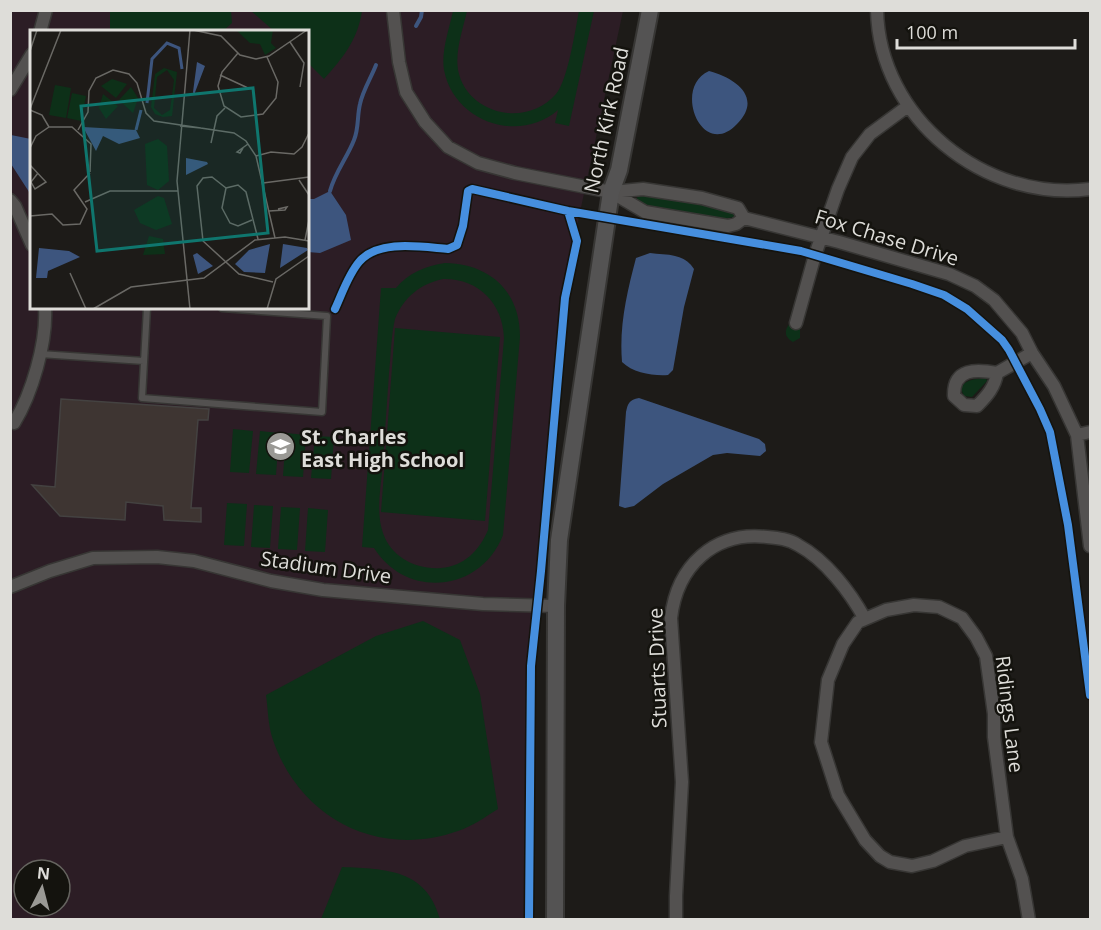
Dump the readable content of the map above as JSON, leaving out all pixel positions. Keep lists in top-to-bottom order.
{
  "streets": {
    "main road": ["North Kirk Road"],
    "street": [
      "Fox Chase Drive",
      "Stadium Drive",
      "Stuarts Drive",
      "Ridings Lane"
    ]
  },
  "crossings": [
    ["North Kirk Road", "Fox Chase Drive"],
    ["North Kirk Road", "Stadium Drive"],
    ["Stuarts Drive", "Ridings Lane"]
  ],
  "places": {
    "school or university": ["St. Charles East High School"]
  },
  "scale_bar": "100 m",
  "north": "top"
}
